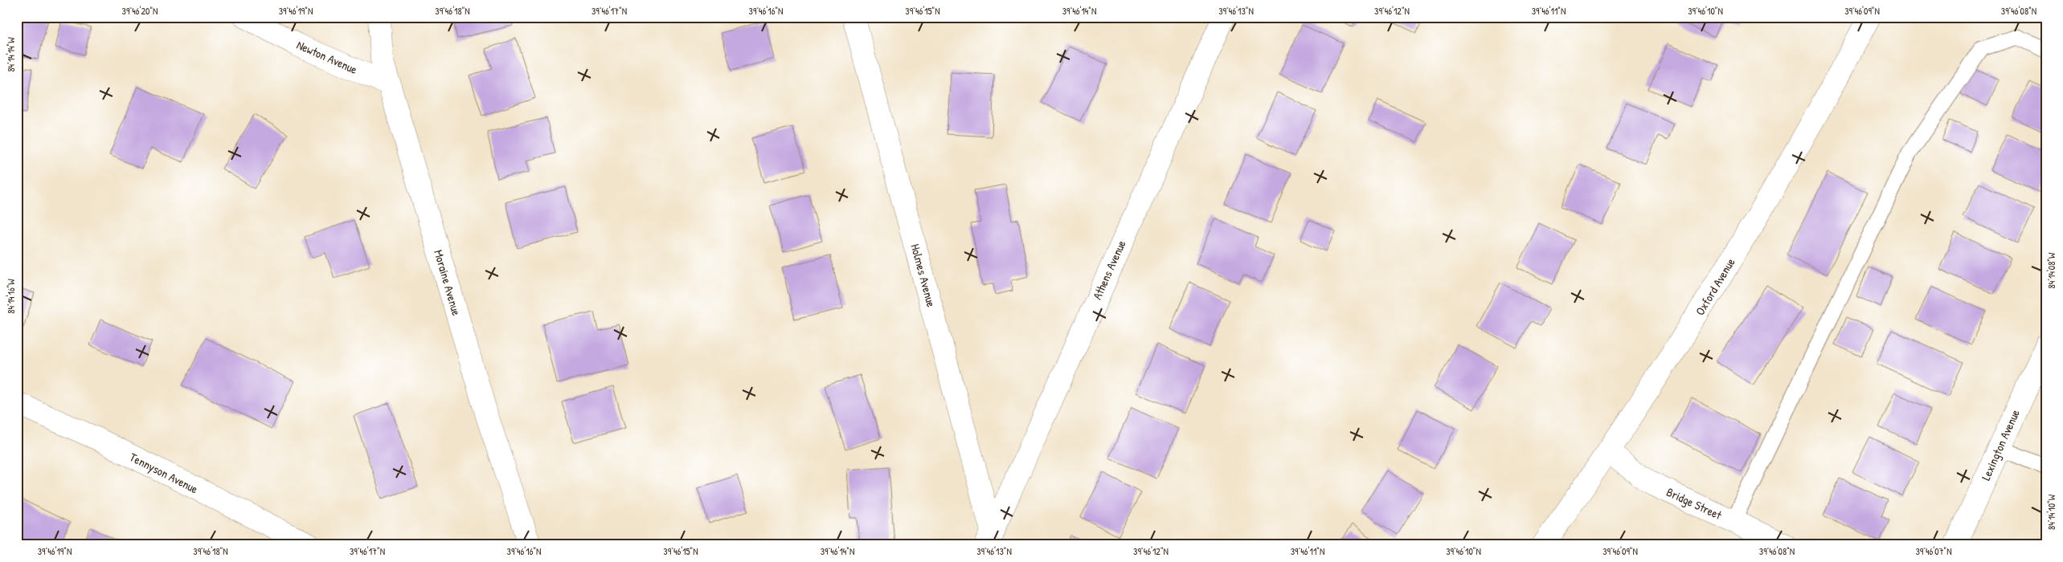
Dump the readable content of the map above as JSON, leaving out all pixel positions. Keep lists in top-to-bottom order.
{
  "streets": {
    "street": [
      "Newton Avenue",
      "Athens Avenue",
      "Holmes Avenue",
      "Moraine Avenue",
      "Oxford Avenue",
      "Lexington Avenue",
      "Tennyson Avenue",
      "Bridge Street"
    ]
  },
  "crossings": [
    ["Newton Avenue", "Moraine Avenue"],
    ["Athens Avenue", "Holmes Avenue"],
    ["Oxford Avenue", "Bridge Street"]
  ],
  "coordinates": [
    "39°46'20\"N",
    "39°46'19\"N",
    "39°46'18\"N",
    "39°46'17\"N",
    "39°46'16\"N",
    "39°46'15\"N",
    "39°46'14\"N",
    "39°46'13\"N",
    "39°46'12\"N",
    "39°46'11\"N",
    "39°46'10\"N",
    "39°46'09\"N",
    "39°46'08\"N",
    "84°14'14\"W",
    "84°14'08\"W",
    "84°14'16\"W",
    "84°14'10\"W",
    "39°46'07\"N"
  ]
}
